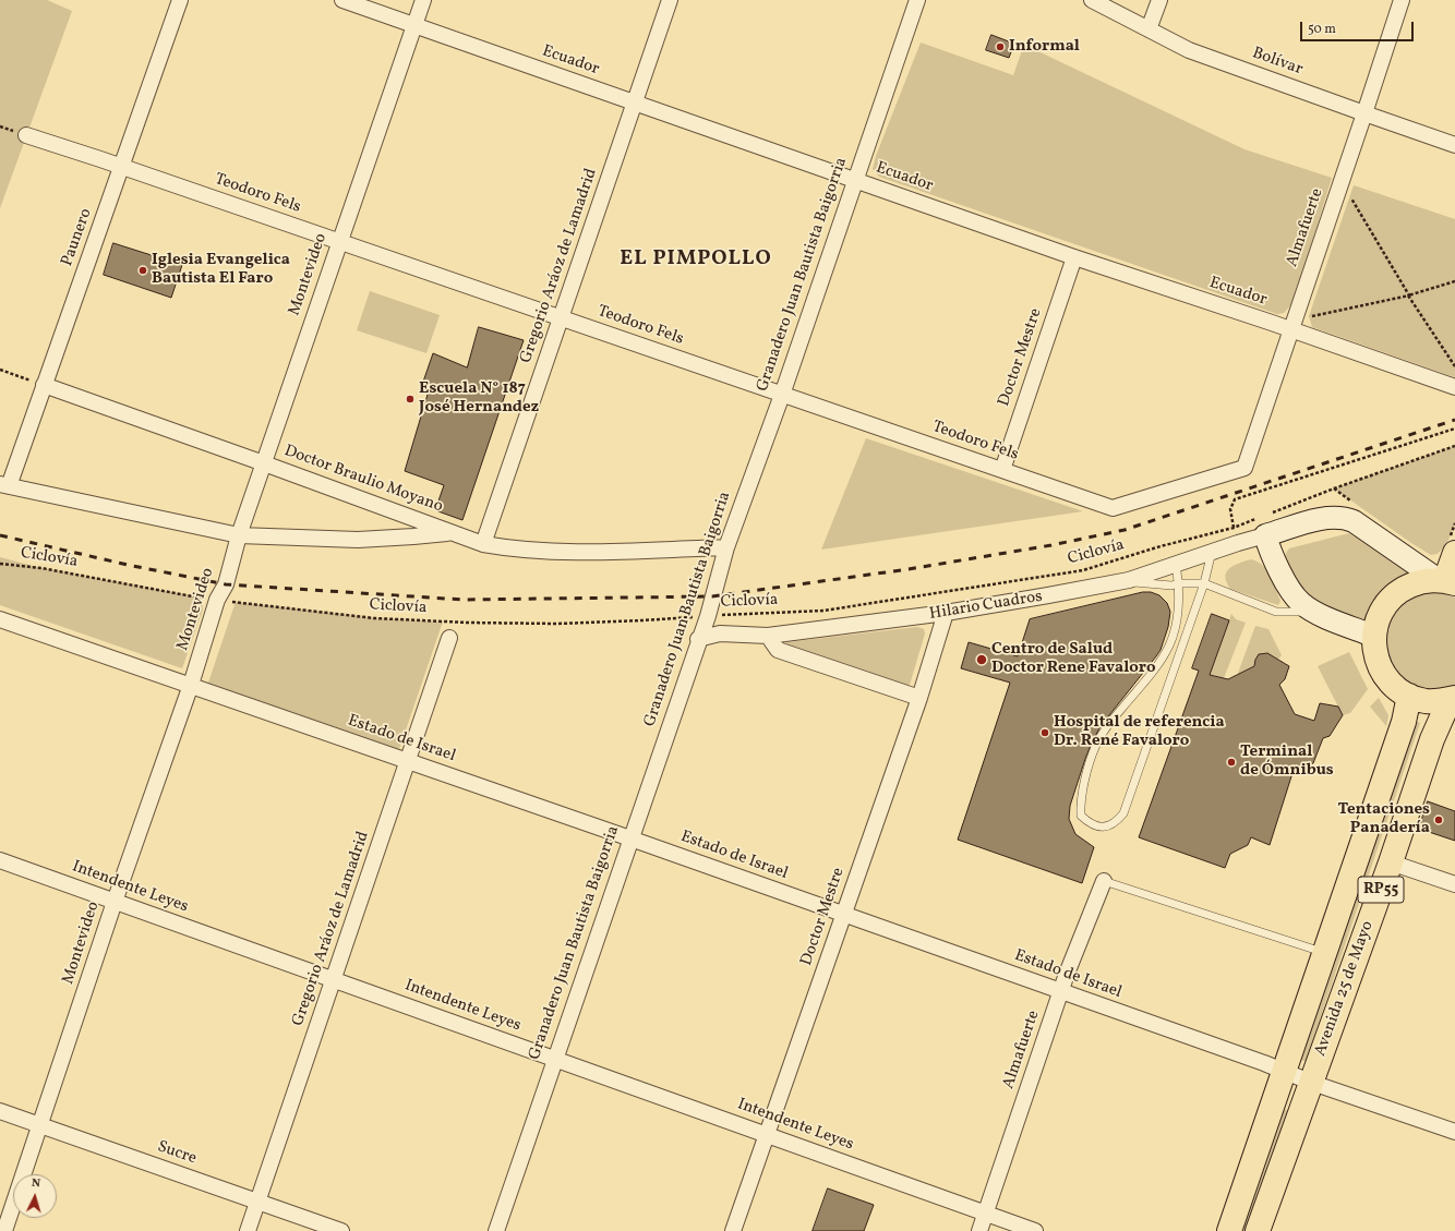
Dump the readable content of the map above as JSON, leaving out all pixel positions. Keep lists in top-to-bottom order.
{
  "streets": {
    "main road": ["RP55", "Avenida 25 de Mayo"],
    "street": [
      "Ecuador",
      "Bolívar",
      "Teodoro Fels",
      "Almafuerte",
      "Paunero",
      "Gregorio Aráoz de Lamadrid",
      "Montevideo",
      "Granadero Juan Bautista Baigorria",
      "Doctor Mestre",
      "Doctor Braulio Moyano",
      "Hilario Cuadros",
      "Estado de Israel",
      "Intendente Leyes",
      "Sucre"
    ],
    "path": ["Ciclovía"]
  },
  "crossings": [
    ["Ecuador", "Almafuerte"],
    ["Ecuador", "Gregorio Aráoz de Lamadrid"],
    ["Ecuador", "Montevideo"],
    ["Ecuador", "Granadero Juan Bautista Baigorria"],
    ["Ecuador", "Doctor Mestre"],
    ["Bolívar", "Almafuerte"],
    ["Teodoro Fels", "Almafuerte"],
    ["Teodoro Fels", "Paunero"],
    ["Teodoro Fels", "Gregorio Aráoz de Lamadrid"],
    ["Teodoro Fels", "Montevideo"],
    ["Teodoro Fels", "Granadero Juan Bautista Baigorria"],
    ["Teodoro Fels", "Doctor Mestre"],
    ["Almafuerte", "Estado de Israel"],
    ["Almafuerte", "Intendente Leyes"],
    ["Paunero", "Doctor Braulio Moyano"],
    ["Gregorio Aráoz de Lamadrid", "Doctor Braulio Moyano"],
    ["Gregorio Aráoz de Lamadrid", "Estado de Israel"],
    ["Gregorio Aráoz de Lamadrid", "Intendente Leyes"],
    ["Gregorio Aráoz de Lamadrid", "Sucre"],
    ["Montevideo", "Doctor Braulio Moyano"],
    ["Montevideo", "Ciclovía"],
    ["Montevideo", "Estado de Israel"],
    ["Montevideo", "Intendente Leyes"],
    ["Montevideo", "Sucre"],
    ["Granadero Juan Bautista Baigorria", "Doctor Braulio Moyano"],
    ["Granadero Juan Bautista Baigorria", "Ciclovía"],
    ["Granadero Juan Bautista Baigorria", "Hilario Cuadros"],
    ["Granadero Juan Bautista Baigorria", "Estado de Israel"],
    ["Granadero Juan Bautista Baigorria", "Intendente Leyes"],
    ["Doctor Mestre", "Hilario Cuadros"],
    ["Doctor Mestre", "Estado de Israel"],
    ["Doctor Mestre", "Intendente Leyes"],
    ["Ciclovía", "Hilario Cuadros"],
    ["Estado de Israel", "Avenida 25 de Mayo"]
  ],
  "districts": ["EL PIMPOLLO"],
  "places": [
    "Informal",
    "Iglesia Evangelica Bautista El Faro",
    "Escuela N° 187 José Hernandez",
    "Centro de Salud Doctor Rene Favaloro",
    "Hospital de referencia Dr. René Favaloro",
    "Terminal de Ómnibus",
    "Tentaciones Panadería"
  ],
  "scale_bar": "50 m",
  "north": "top"
}
